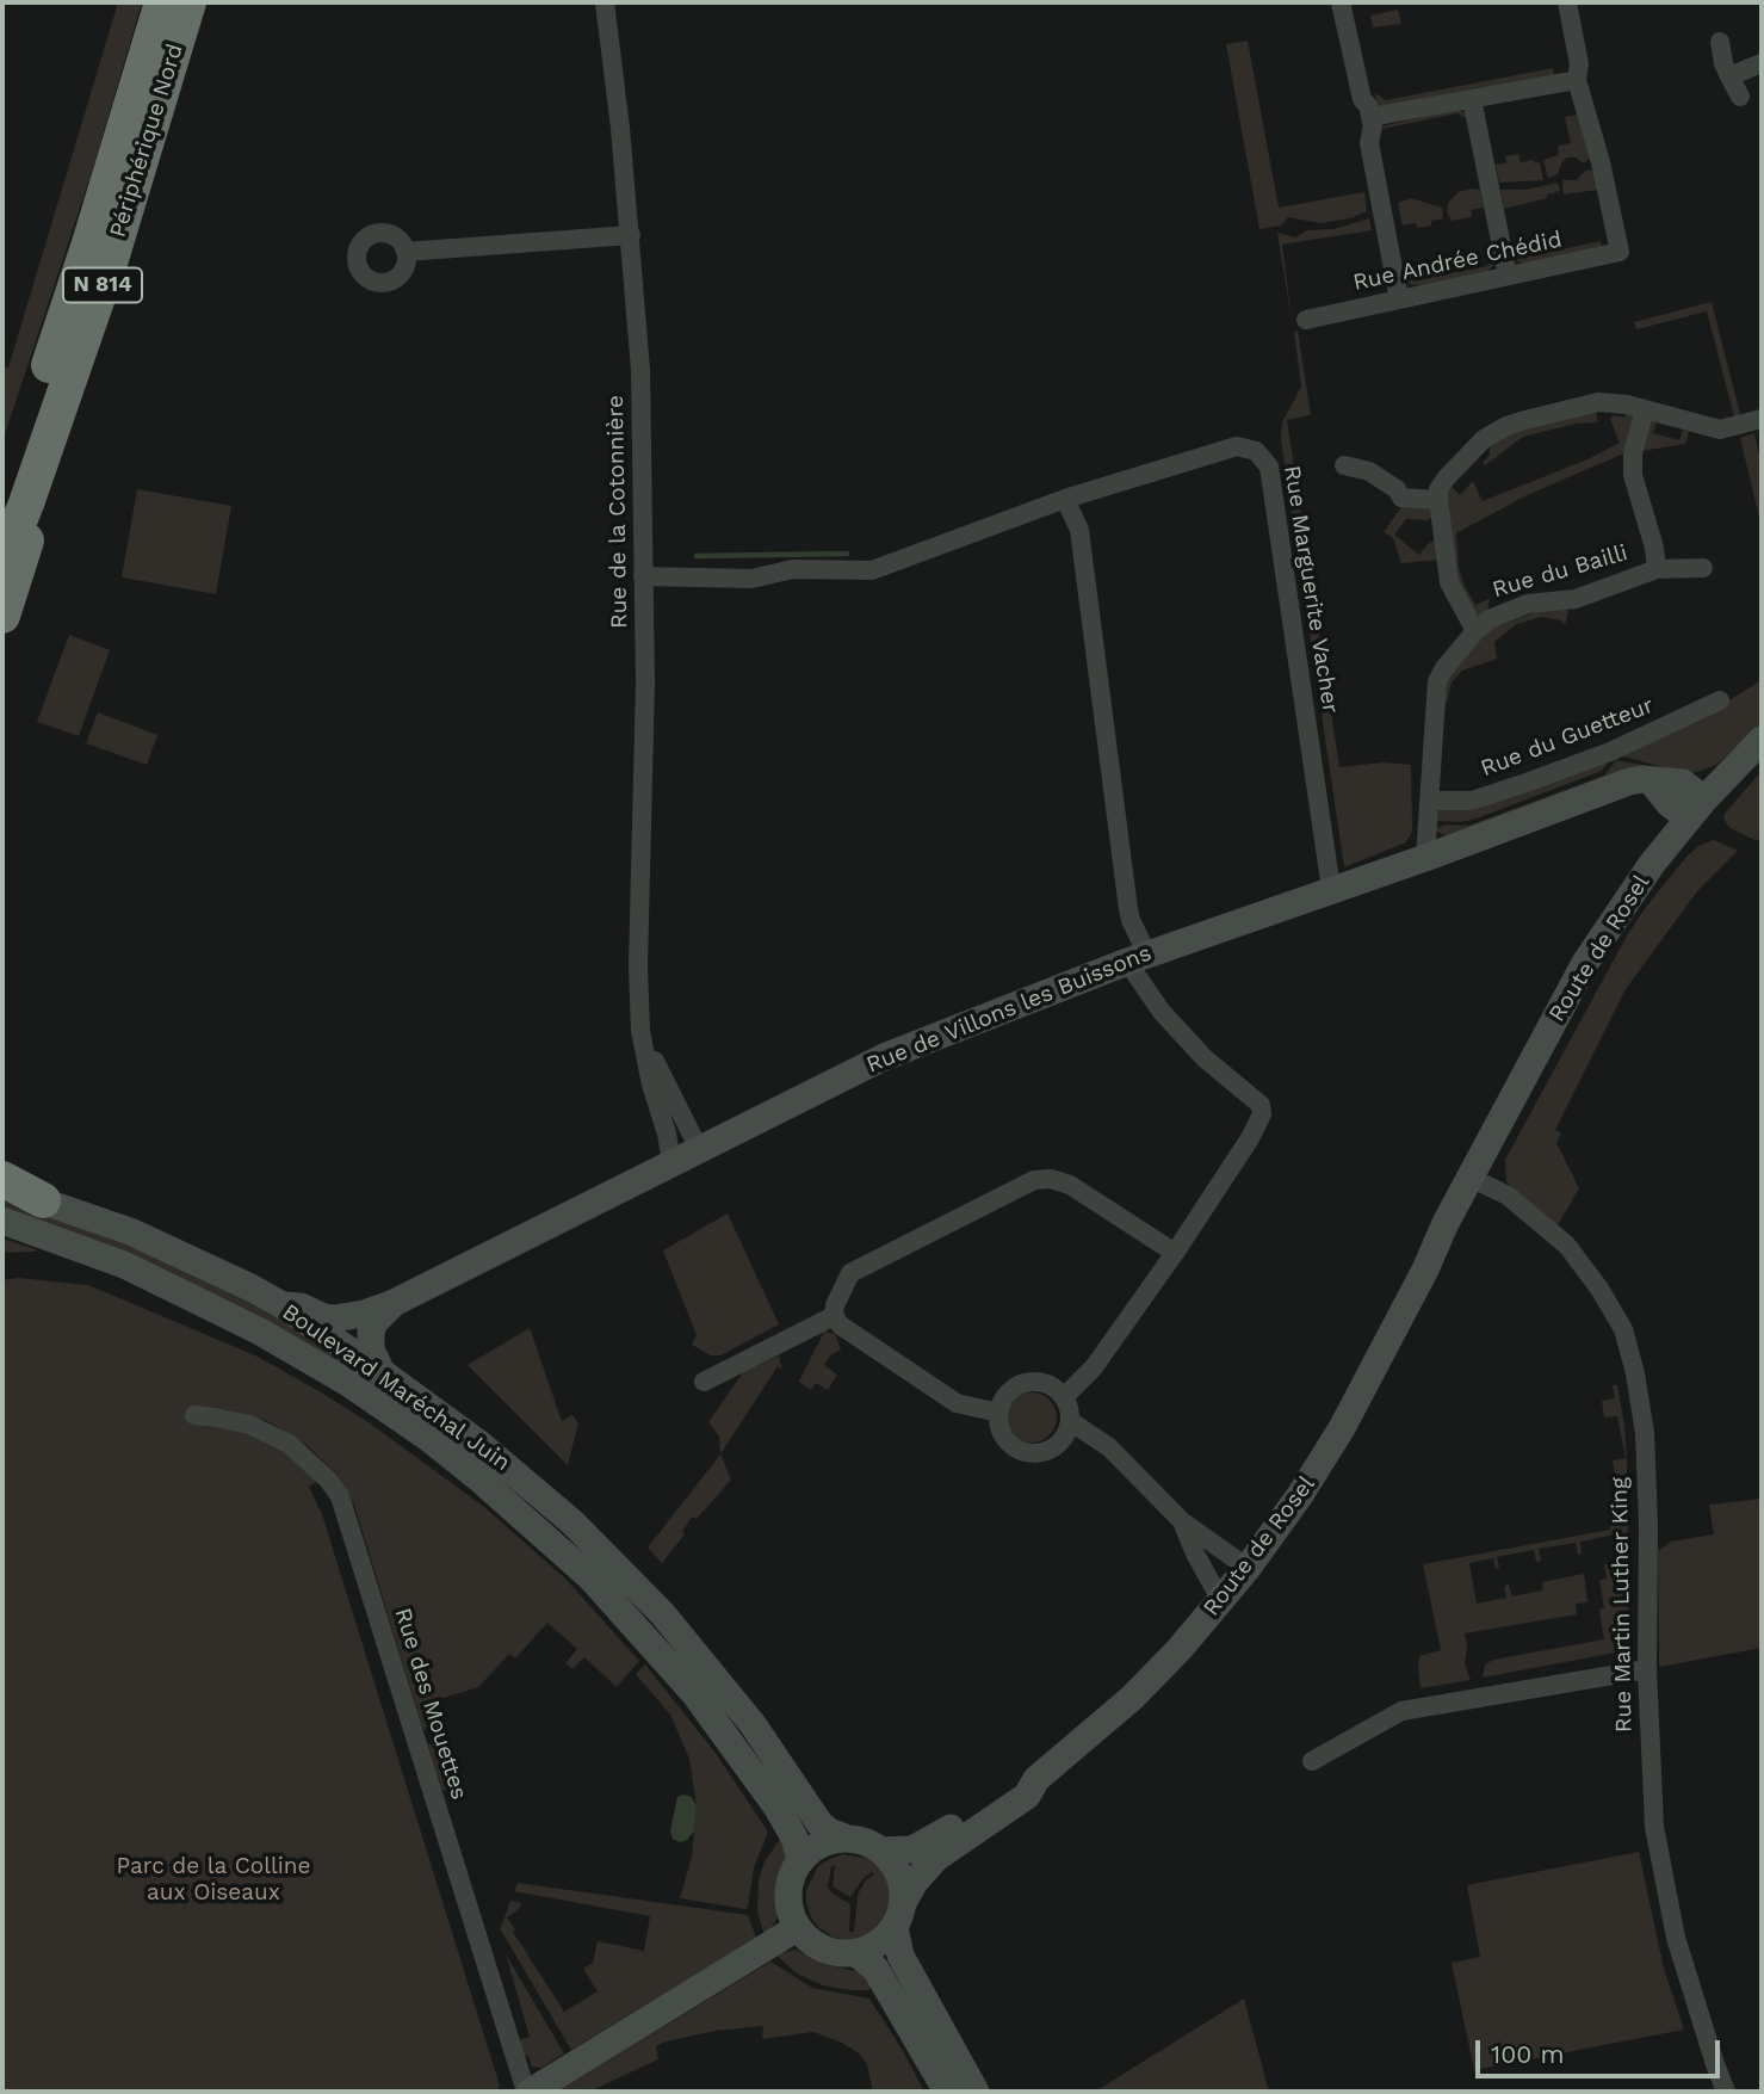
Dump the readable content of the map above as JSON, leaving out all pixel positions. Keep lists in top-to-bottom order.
{
  "streets": {
    "highway": ["Périphérique Nord", "N 814"],
    "street": [
      "Rue Andrée Chédid",
      "Rue de la Cotonnière",
      "Rue du Bailli",
      "Rue Marguerite Vacher",
      "Rue du Guetteur",
      "Route de Rosel",
      "Rue de Villons les Buissons",
      "Boulevard Maréchal Juin",
      "Rue Martin Luther King",
      "Rue des Mouettes"
    ]
  },
  "crossings": [
    ["Rue de la Cotonnière", "Rue Marguerite Vacher"],
    ["Rue de la Cotonnière", "Rue de Villons les Buissons"],
    ["Rue du Bailli", "Rue du Guetteur"],
    ["Rue du Bailli", "Rue de Villons les Buissons"],
    ["Rue Marguerite Vacher", "Rue de Villons les Buissons"],
    ["Route de Rosel", "Rue de Villons les Buissons"],
    ["Route de Rosel", "Boulevard Maréchal Juin"],
    ["Route de Rosel", "Rue Martin Luther King"],
    ["Rue de Villons les Buissons", "Boulevard Maréchal Juin"]
  ],
  "parks": ["Parc de la Colline aux Oiseaux"],
  "scale_bar": "100 m"
}
